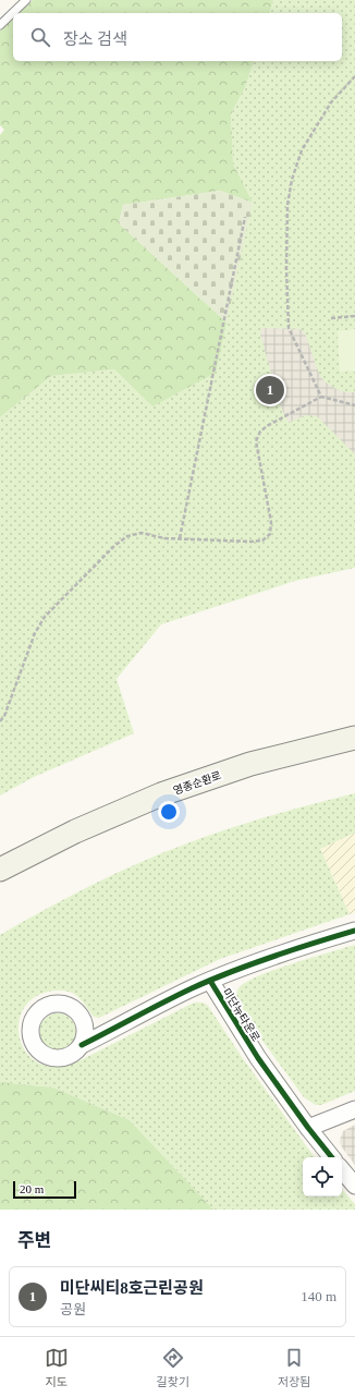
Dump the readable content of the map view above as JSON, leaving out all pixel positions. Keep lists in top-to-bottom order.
{
  "streets": {
    "main road": ["영종순환로"],
    "street": ["미단뉴타운로"]
  },
  "scale_bar": "20 m",
  "page": {
    "search": "장소 검색",
    "pins": "1",
    "scale": "20 m",
    "heading": "주변",
    "list": [
      {
        "mark": "1",
        "name": "미단씨티8호근린공원",
        "note": "공원",
        "value": "140 m"
      }
    ],
    "nav": ["지도", "길찾기", "저장됨"]
  }
}
